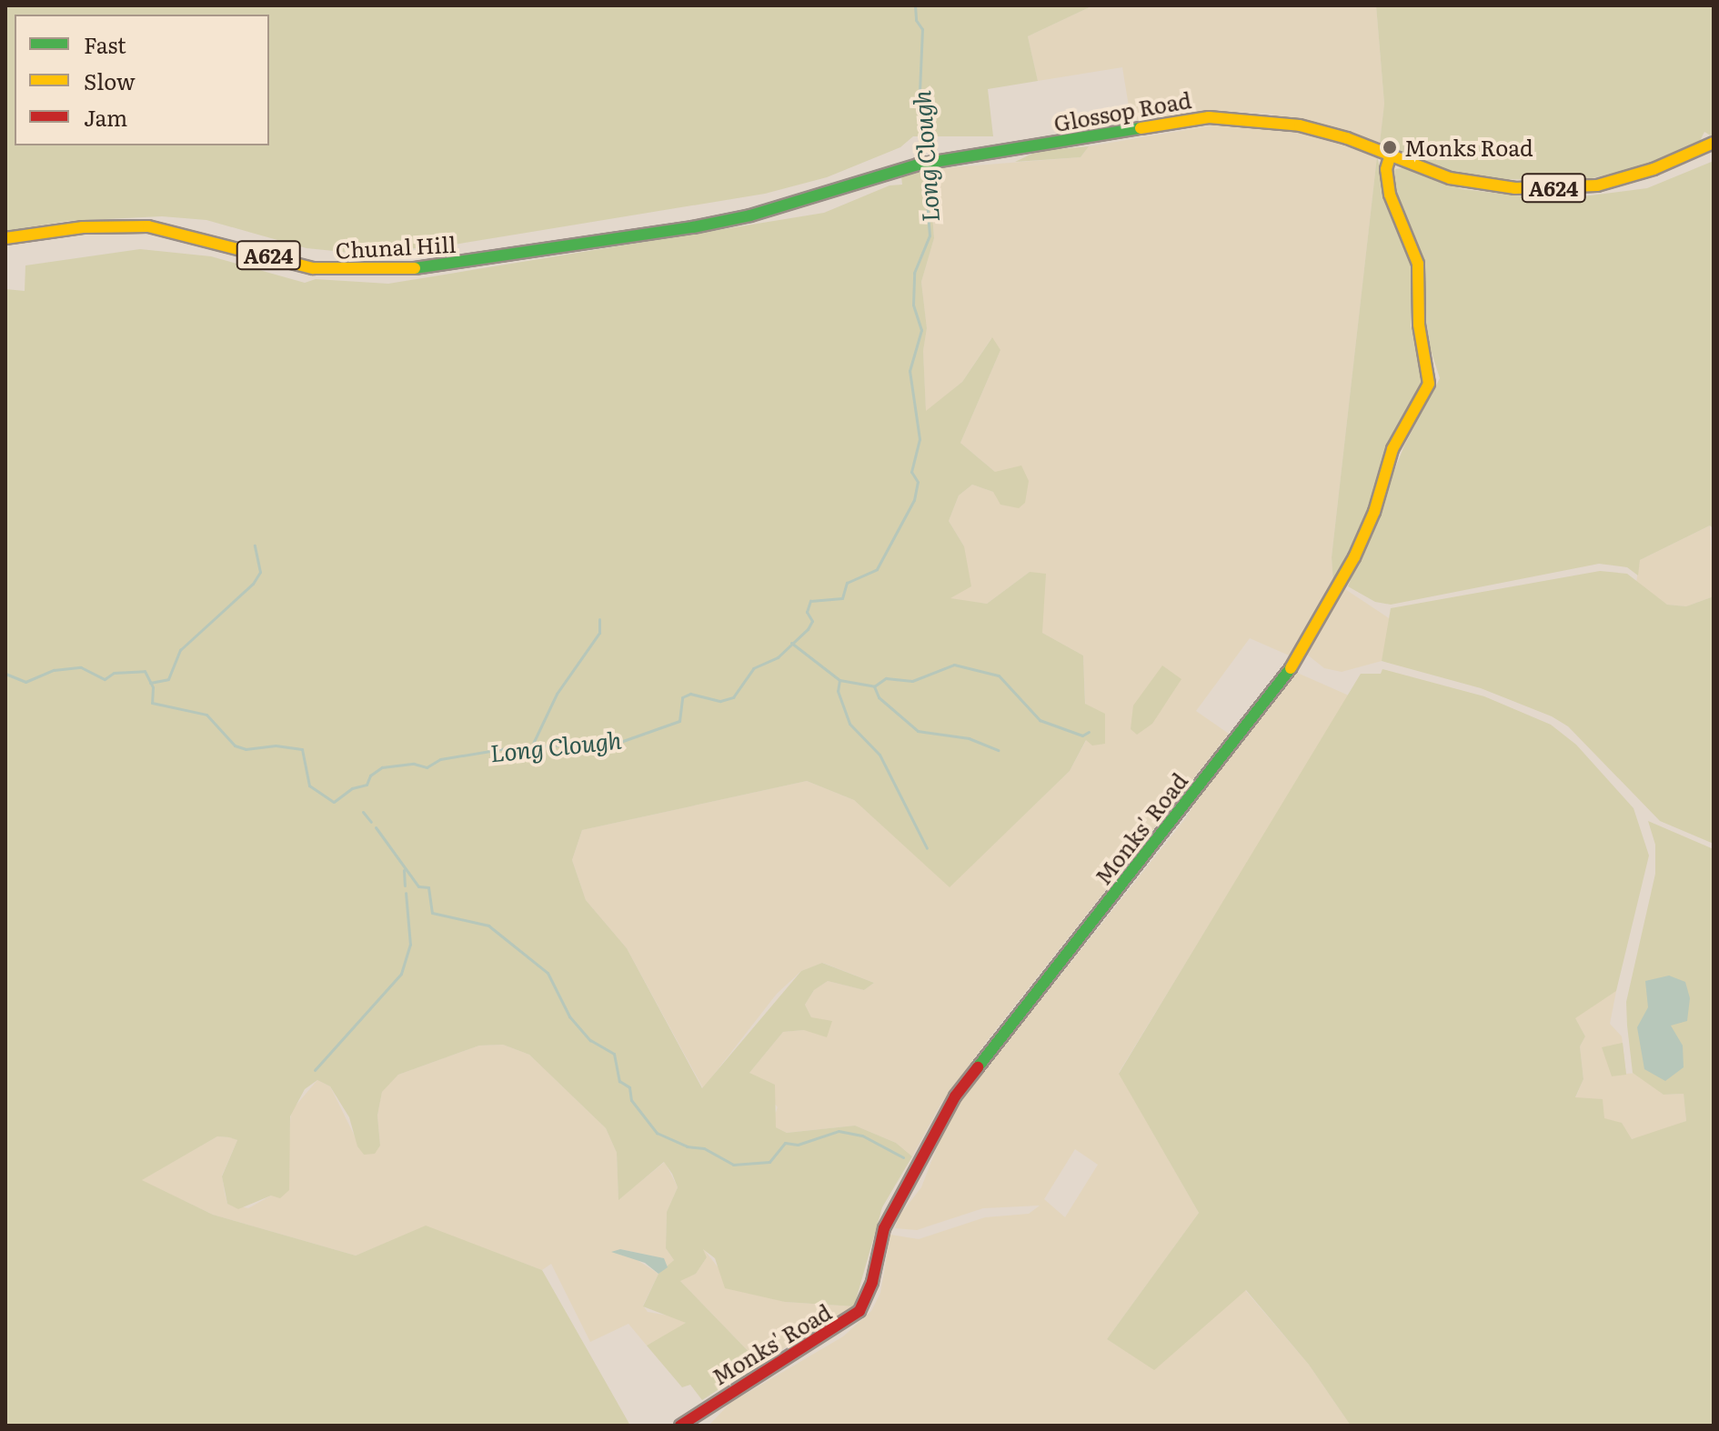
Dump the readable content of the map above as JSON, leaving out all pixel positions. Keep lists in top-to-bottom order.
{
  "streets": {
    "main road": [
      "Glossop Road",
      "A624",
      "Chunal Hill",
      "Monks' Road"
    ]
  },
  "crossings": [
    ["Glossop Road", "Chunal Hill"],
    ["Glossop Road", "Monks' Road"]
  ],
  "water": ["Long Clough"],
  "places": ["Monks Road"],
  "legend": ["Fast", "Slow", "Jam"]
}
